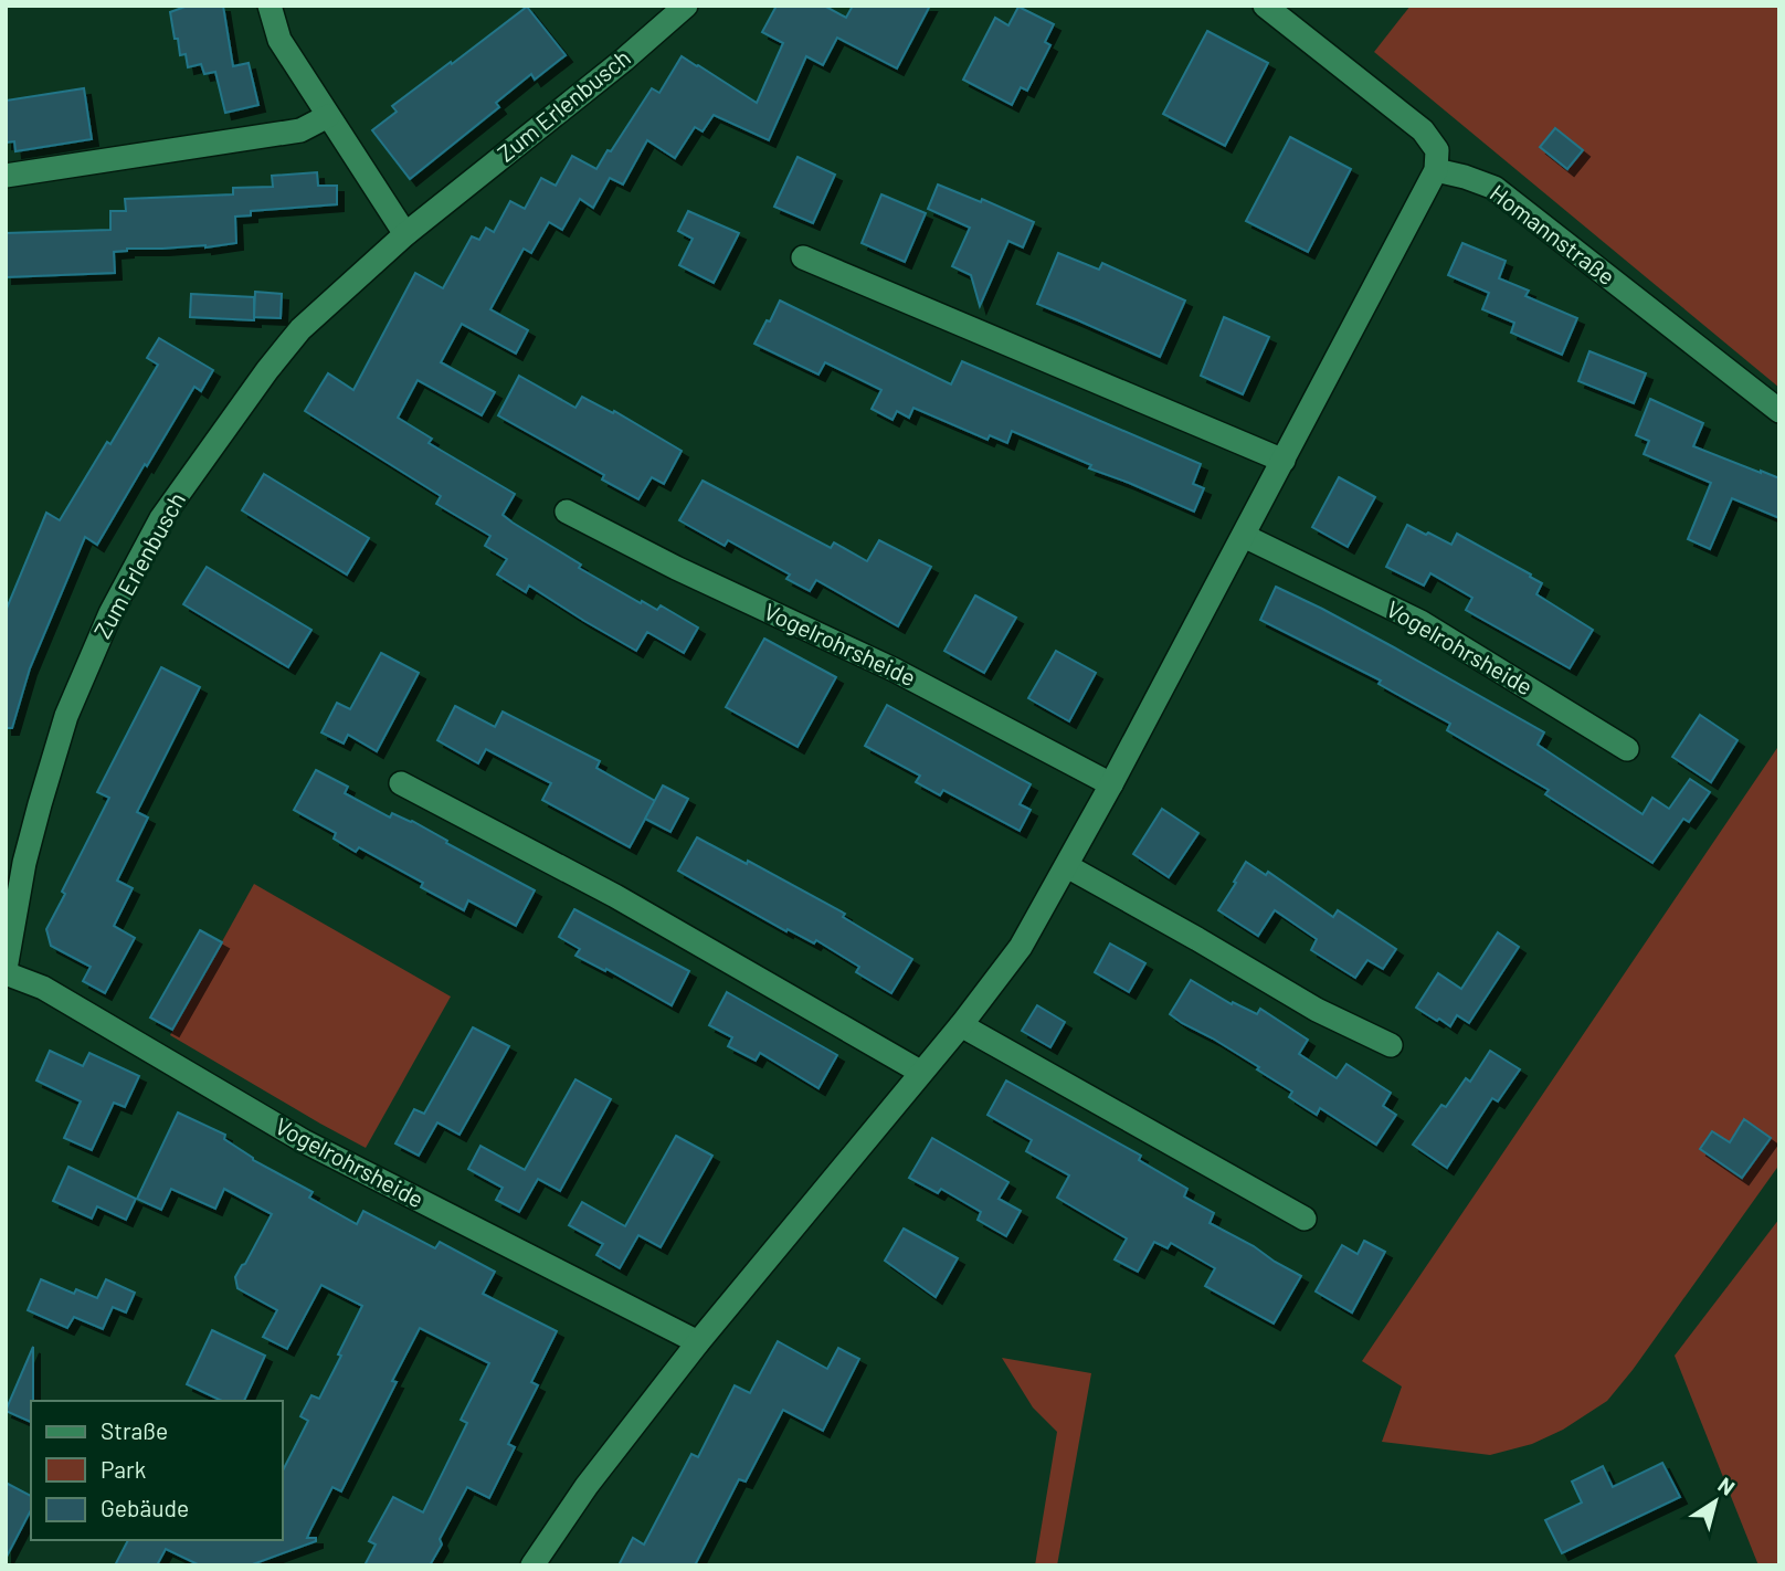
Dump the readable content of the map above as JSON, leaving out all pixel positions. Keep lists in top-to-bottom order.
{
  "streets": {
    "street": ["Zum Erlenbusch", "Homannstraße", "Vogelrohrsheide"]
  },
  "crossings": [
    ["Zum Erlenbusch", "Vogelrohrsheide"]
  ],
  "legend": ["Straße", "Park", "Gebäude"],
  "north": "top right"
}
